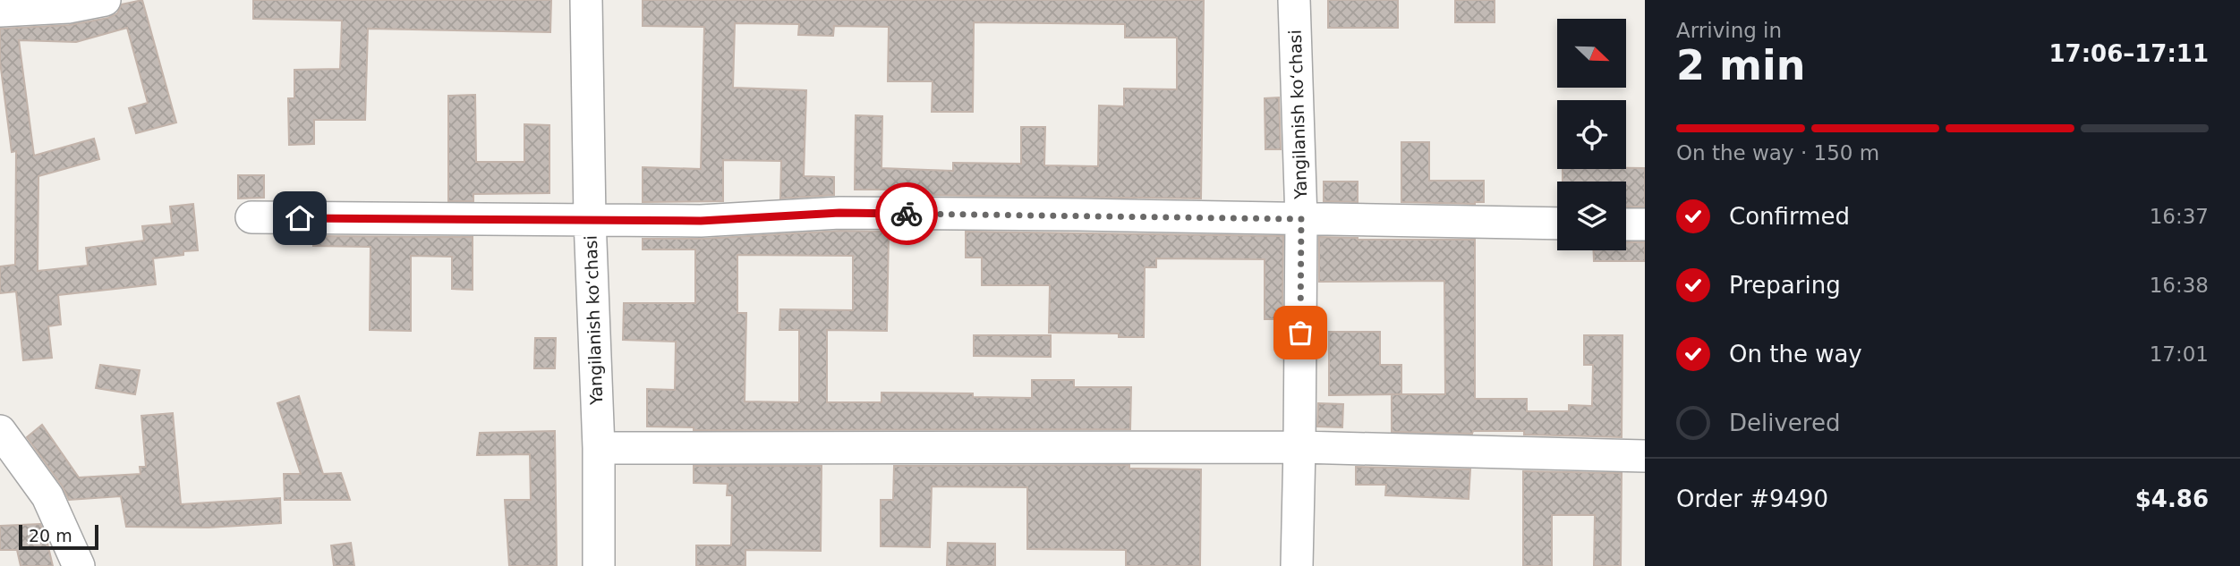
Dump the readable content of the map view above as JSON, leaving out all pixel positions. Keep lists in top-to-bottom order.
{
  "streets": {
    "street": ["Yangilanish koʻchasi"]
  },
  "scale_bar": "20 m",
  "north": "bottom right",
  "page": {
    "heading": ["2 min", "Arriving in", "17:06–17:11"],
    "panel": ["Order #9490", "$4.86"],
    "bar": "On the way · 150 m",
    "list": [
      ["Confirmed", "16:37"],
      ["Preparing", "16:38"],
      ["On the way", "17:01"],
      "Delivered"
    ],
    "scale": "20 m"
  }
}
